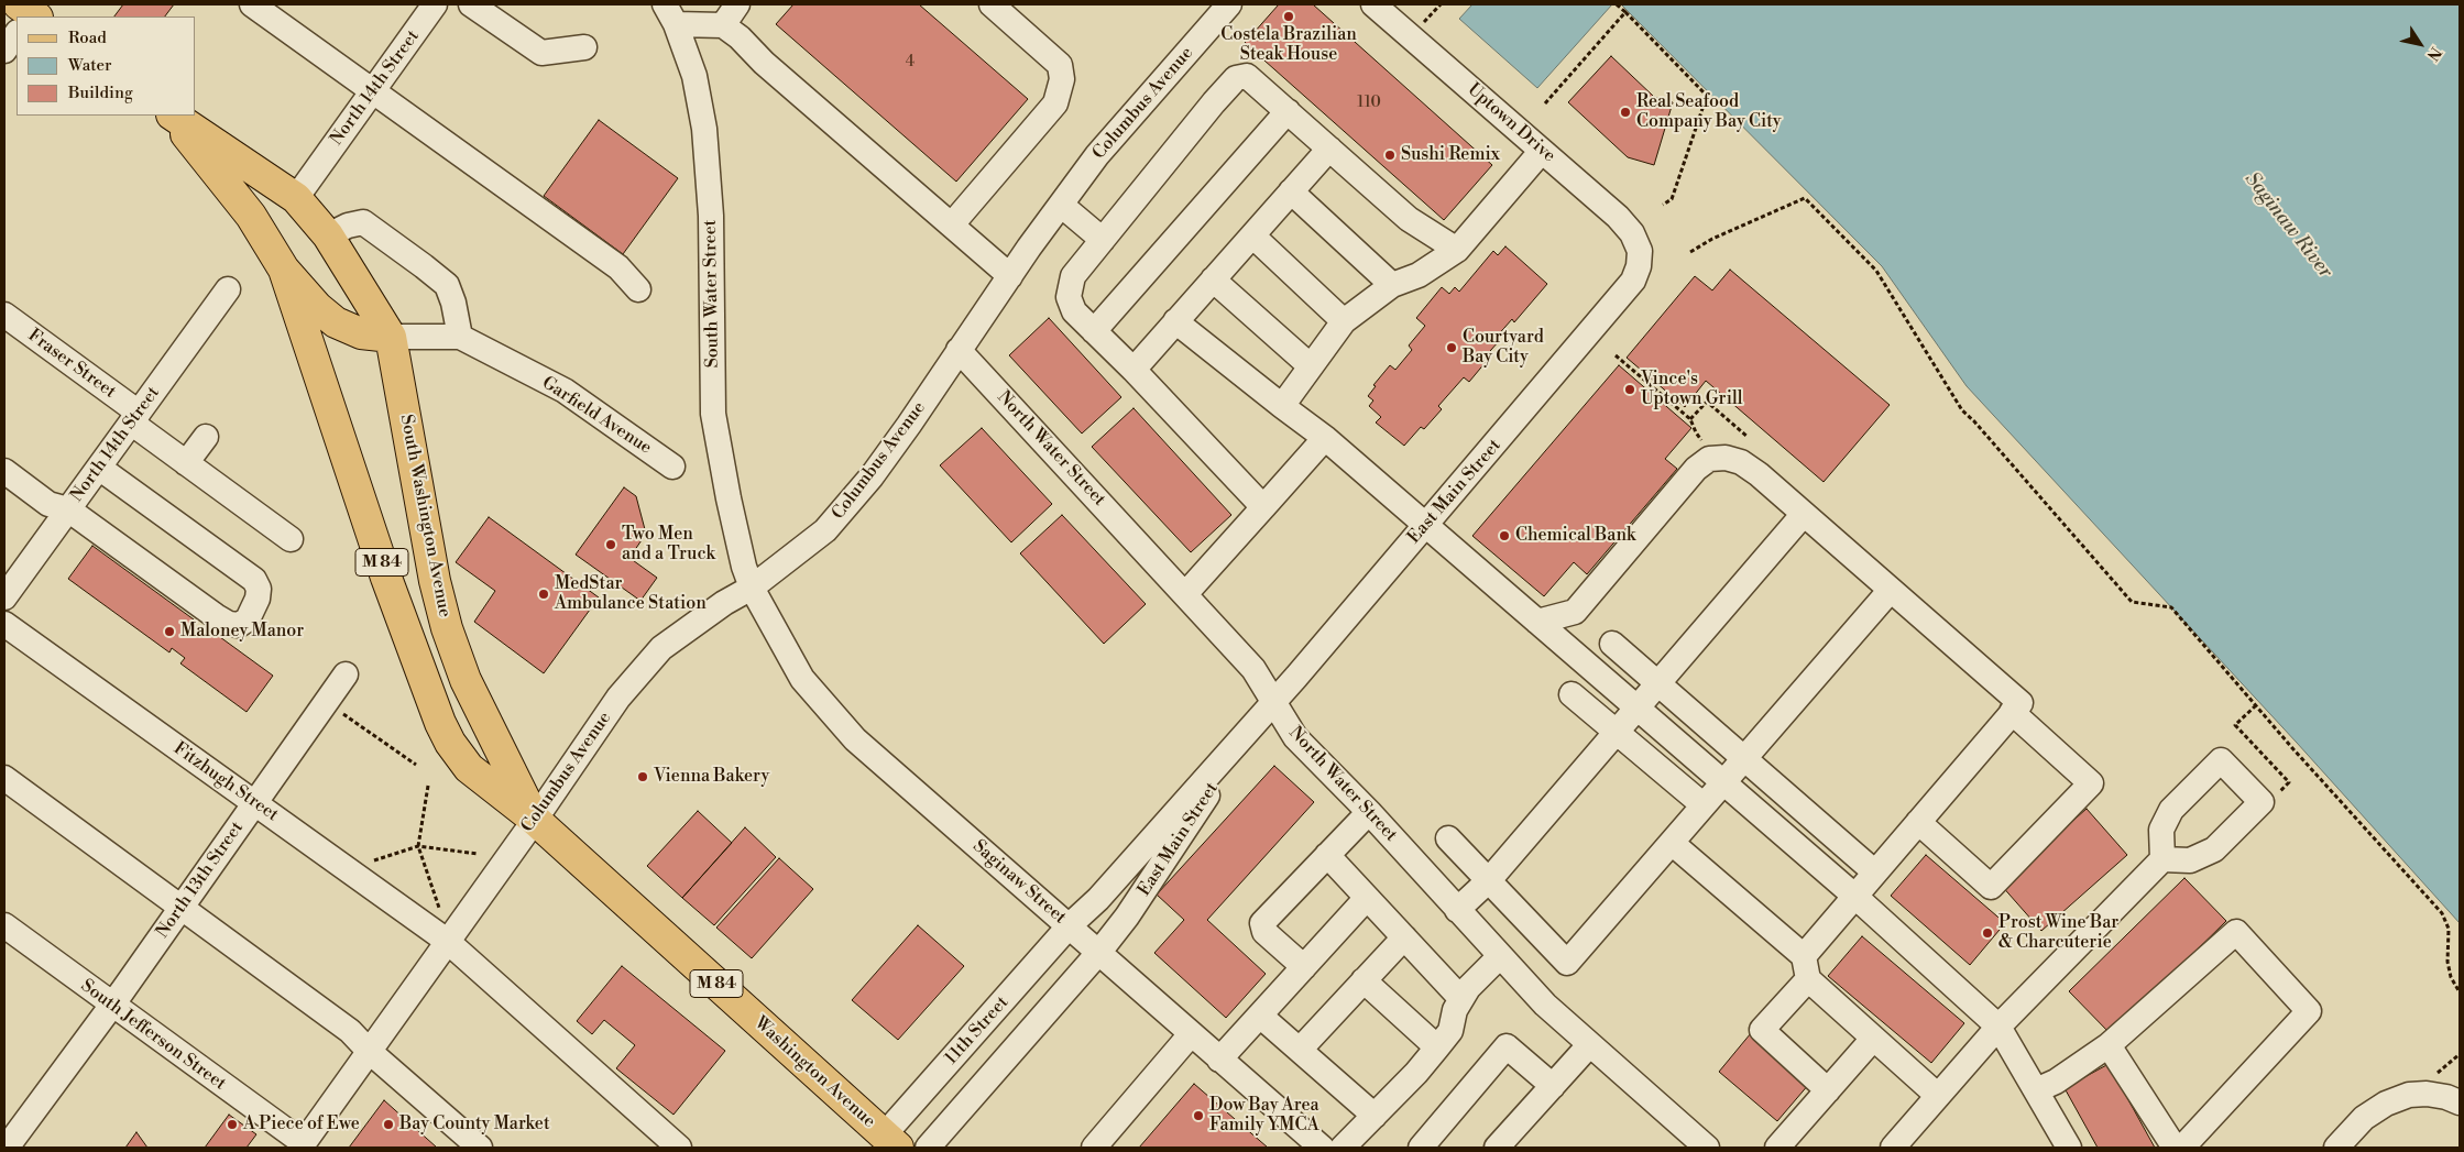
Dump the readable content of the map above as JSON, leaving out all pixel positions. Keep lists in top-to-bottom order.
{
  "streets": {
    "main road": ["South Washington Avenue", "M 84", "Washington Avenue"],
    "street": [
      "North 14th Street",
      "Columbus Avenue",
      "Uptown Drive",
      "South Water Street",
      "Fraser Street",
      "Garfield Avenue",
      "North Water Street",
      "East Main Street",
      "Fitzhugh Street",
      "North 13th Street",
      "Saginaw Street",
      "11th Street",
      "South Jefferson Street"
    ]
  },
  "crossings": [
    ["North 14th Street", "Fraser Street"],
    ["North 14th Street", "M 84"],
    ["Columbus Avenue", "South Water Street"],
    ["Columbus Avenue", "North Water Street"],
    ["Columbus Avenue", "South Washington Avenue"],
    ["Columbus Avenue", "M 84"],
    ["Columbus Avenue", "Fitzhugh Street"],
    ["Columbus Avenue", "Saginaw Street"],
    ["Columbus Avenue", "South Jefferson Street"],
    ["Columbus Avenue", "Washington Avenue"],
    ["Uptown Drive", "East Main Street"],
    ["South Water Street", "Saginaw Street"],
    ["Garfield Avenue", "South Washington Avenue"],
    ["Garfield Avenue", "M 84"],
    ["North Water Street", "East Main Street"],
    ["East Main Street", "Saginaw Street"],
    ["East Main Street", "11th Street"],
    ["South Washington Avenue", "M 84"],
    ["South Washington Avenue", "Washington Avenue"],
    ["M 84", "Washington Avenue"],
    ["Fitzhugh Street", "North 13th Street"],
    ["North 13th Street", "South Jefferson Street"],
    ["Saginaw Street", "11th Street"],
    ["11th Street", "Washington Avenue"]
  ],
  "water": ["Saginaw River"],
  "places": [
    "Costela Brazilian Steak House",
    "Real Seafood Company Bay City",
    "Sushi Remix",
    "Courtyard Bay City",
    "Vince's Uptown Grill",
    "Chemical Bank",
    "Two Men and a Truck",
    "MedStar Ambulance Station",
    "Maloney Manor",
    "Vienna Bakery",
    "Prost Wine Bar & Charcuterie",
    "Dow Bay Area Family YMCA",
    "A Piece of Ewe",
    "Bay County Market"
  ],
  "house_numbers": ["4", "110"],
  "legend": ["Road", "Water", "Building"],
  "north": "bottom right"
}
